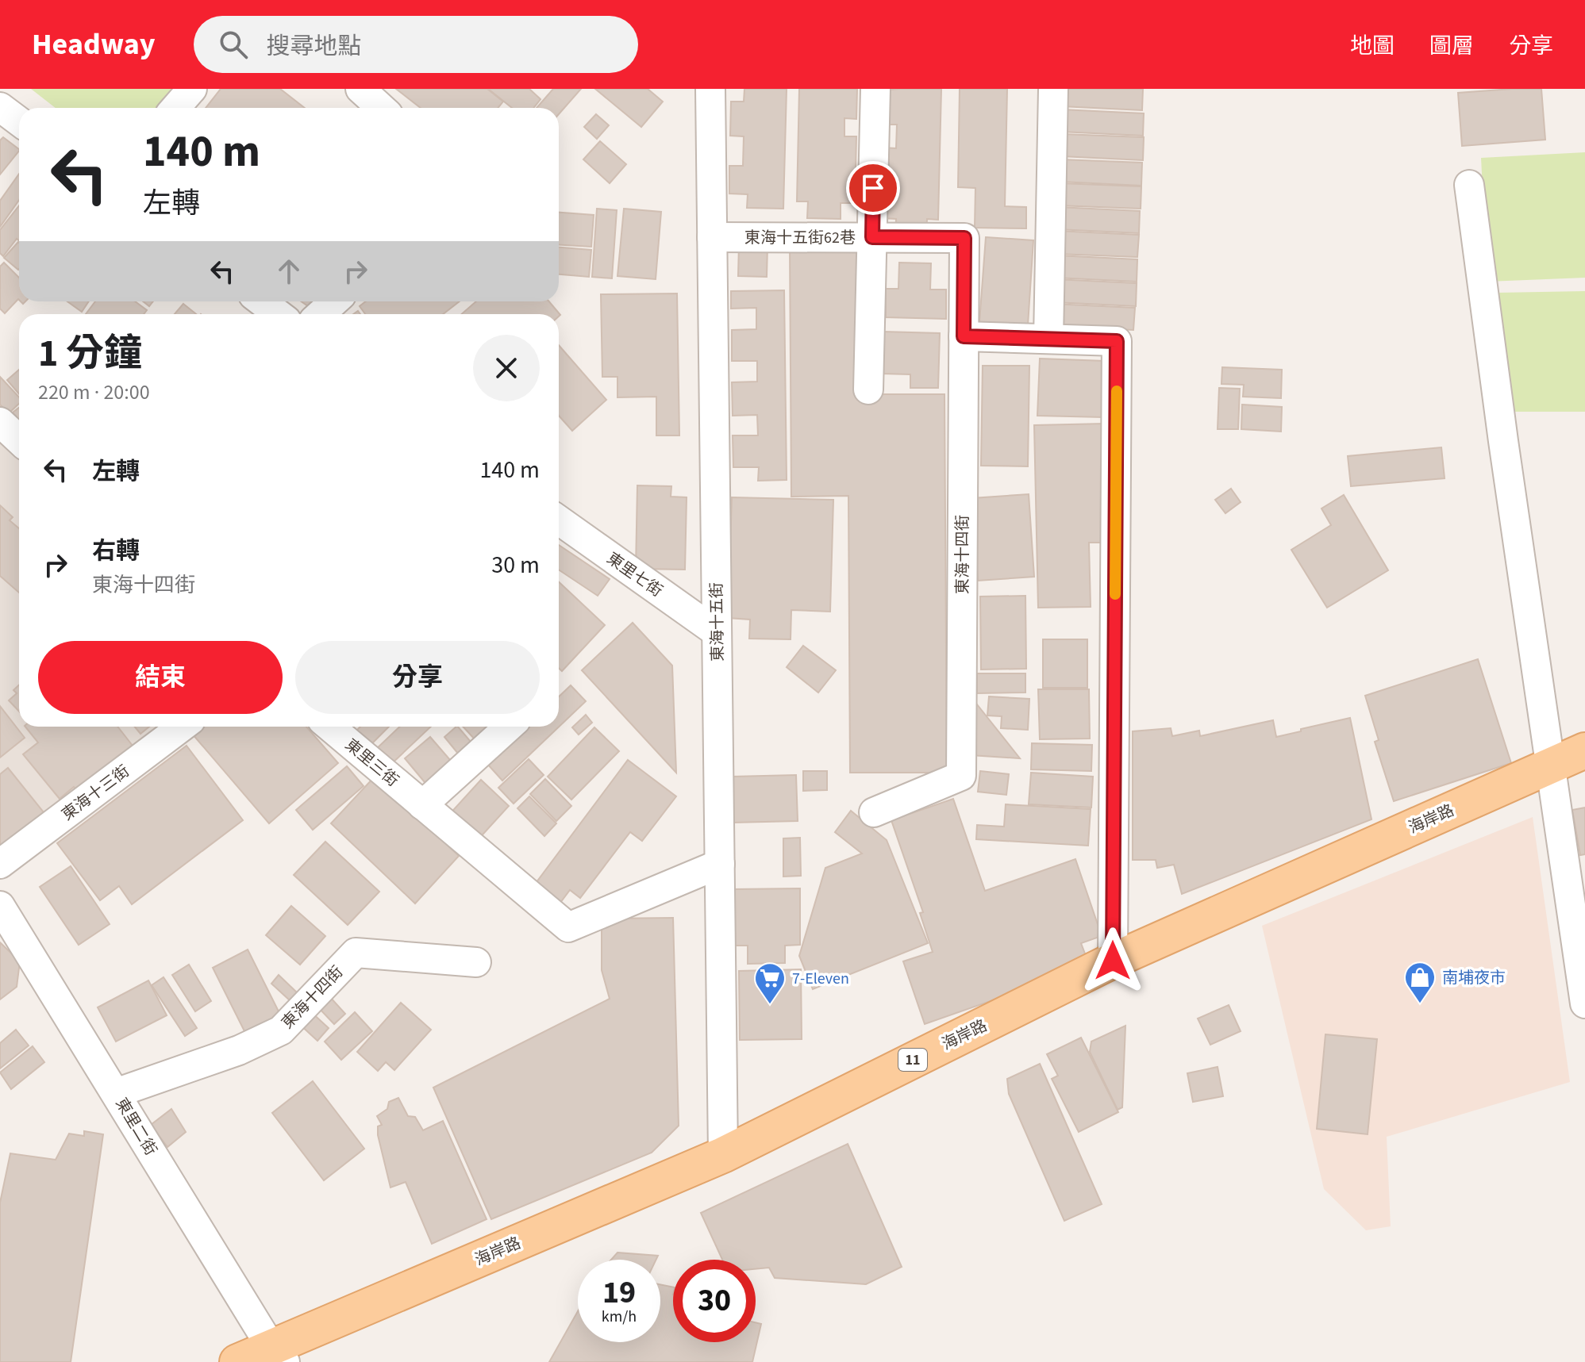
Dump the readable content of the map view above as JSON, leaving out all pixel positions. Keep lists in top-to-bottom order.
{
  "streets": {
    "main road": ["海岸路", "11"],
    "street": [
      "東海十五街62巷",
      "東海十四街",
      "東里七街",
      "東海十五街",
      "東里三街",
      "東海十三街",
      "東里二街"
    ]
  },
  "crossings": [
    ["東海十五街62巷", "東海十四街"],
    ["東海十五街62巷", "東海十五街"],
    ["東海十四街", "東里二街"],
    ["東里七街", "東海十五街"],
    ["東海十五街", "海岸路"],
    ["海岸路", "東里二街"]
  ],
  "places": {
    "shop": ["南埔夜市"],
    "supermarket": ["7-Eleven"]
  },
  "page": {
    "header": "Headway",
    "search": "搜尋地點",
    "nav": ["地圖", "圖層", "分享"],
    "turn": ["140 m", "左轉"],
    "heading": ["1 分鐘", "220 m · 20:00"],
    "list": [
      {
        "name": "左轉",
        "value": "140 m"
      },
      {
        "name": "右轉",
        "note": "東海十四街",
        "value": "30 m"
      }
    ],
    "buttons": ["結束", "分享"],
    "speed": "19 km/h",
    "limit": "30"
  }
}
